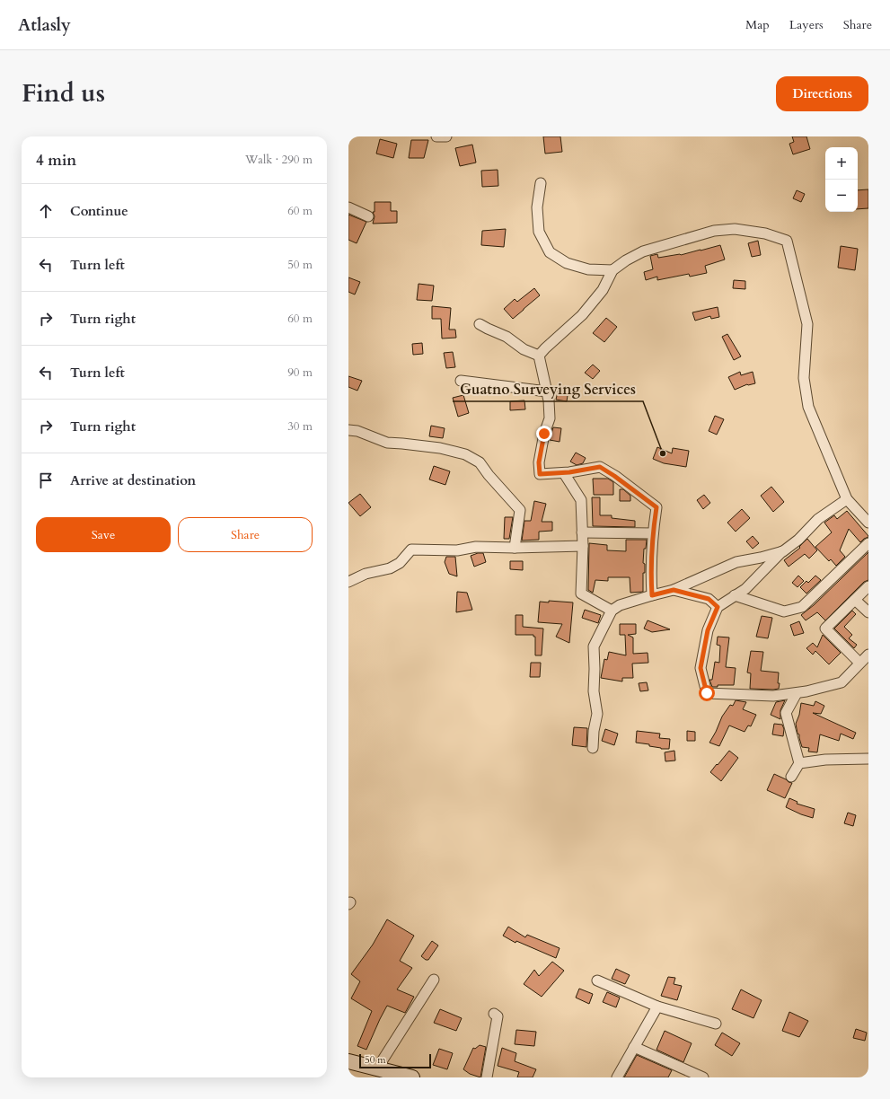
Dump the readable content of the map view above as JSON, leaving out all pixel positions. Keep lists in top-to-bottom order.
{
  "places": ["Guatno Surveying Services"],
  "scale_bar": "50 m",
  "page": {
    "header": "Atlasly",
    "nav": ["Map", "Layers", "Share"],
    "title": "Find us",
    "buttons": [
      "Directions",
      ["Save", "Share"]
    ],
    "heading": ["4 min", "Walk · 290 m"],
    "map_buttons": ["+", "−"],
    "list": [
      ["Continue", "60 m"],
      ["Turn left", "50 m"],
      ["Turn right", "60 m"],
      ["Turn left", "90 m"],
      ["Turn right", "30 m"],
      "Arrive at destination"
    ],
    "scale": "50 m"
  }
}
